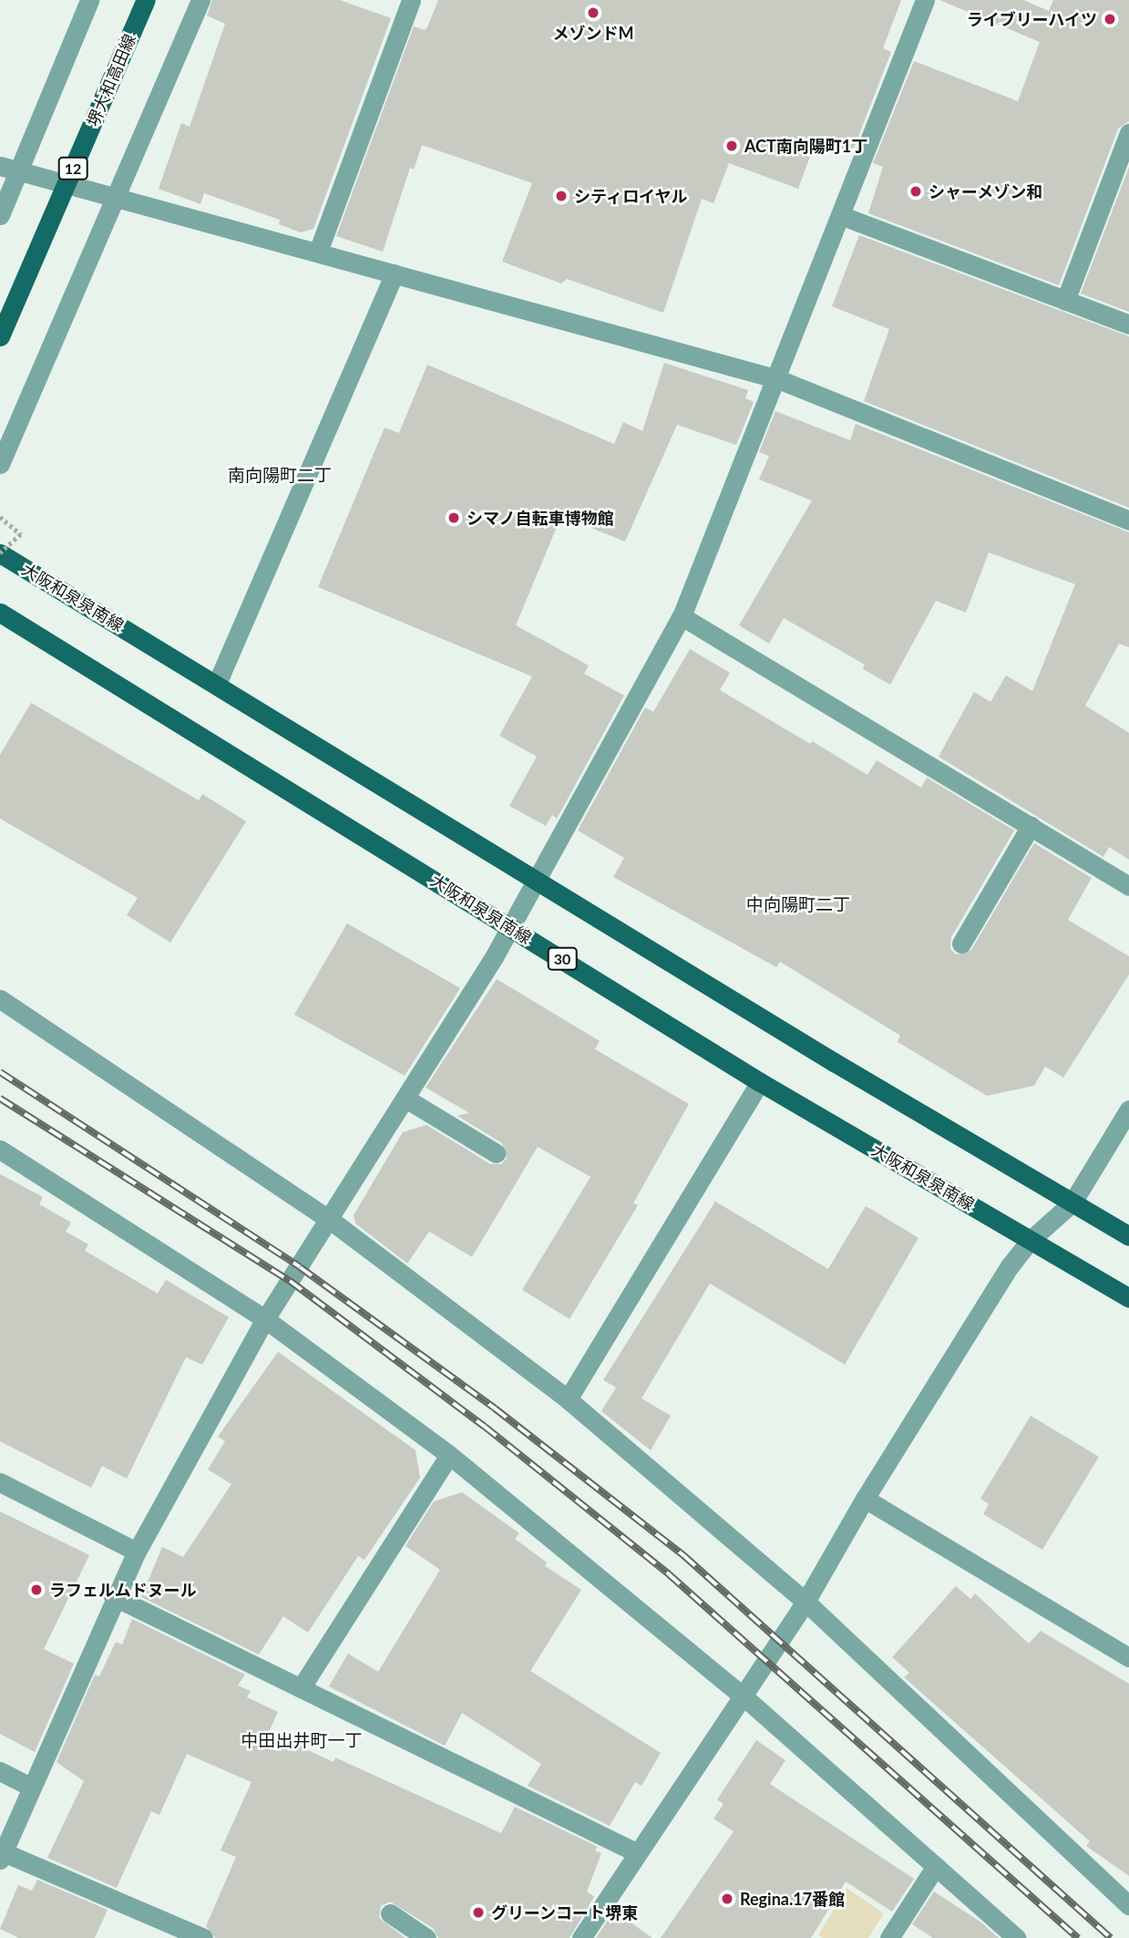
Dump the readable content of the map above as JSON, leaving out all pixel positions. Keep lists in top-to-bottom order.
{
  "streets": {
    "main road": [
      "堺大和高田線",
      "12",
      "大阪和泉泉南線",
      "30"
    ]
  },
  "districts": ["南向陽町二丁", "中向陽町二丁", "中田出井町一丁"],
  "places": [
    "メゾンドM",
    "ライブリーハイツ",
    "ACT南向陽町1丁",
    "シャーメゾン和",
    "シティロイヤル",
    "シマノ自転車博物館",
    "ラフェルムドヌール",
    "Regina.17番館",
    "グリーンコート堺東"
  ]
}
